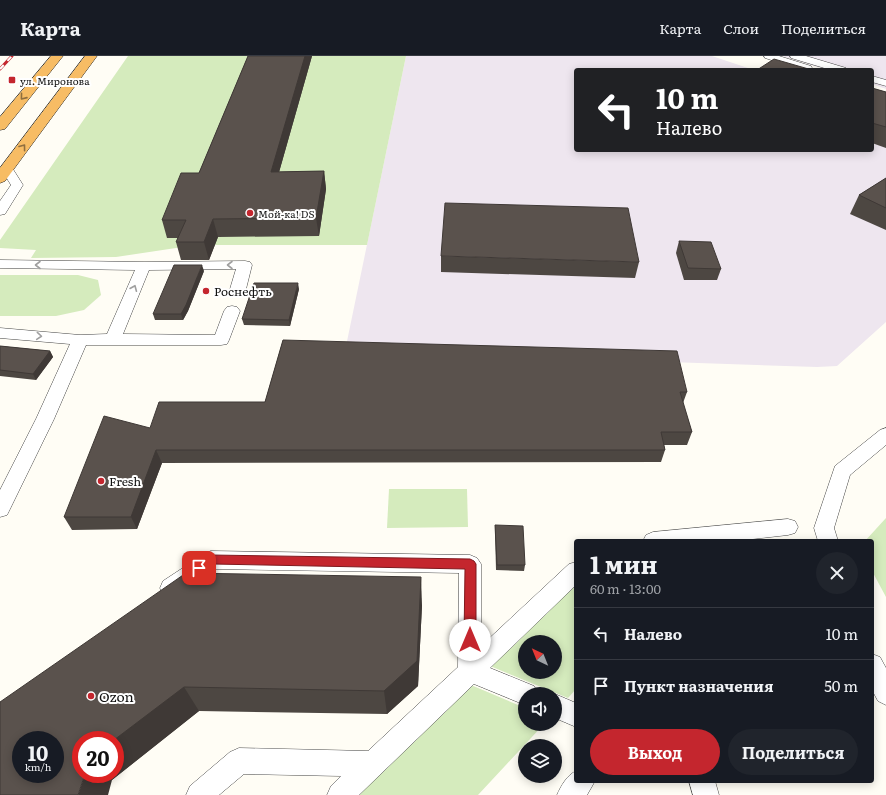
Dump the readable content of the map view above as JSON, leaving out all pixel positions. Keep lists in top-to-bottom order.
{
  "places": {
    "transit": ["ул. Миронова"],
    "other": [
      "Мой-ка! DS",
      "Роснефть",
      "Fresh",
      "Ozon"
    ]
  },
  "north": "top left",
  "page": {
    "header": "Карта",
    "nav": ["Карта", "Слои", "Поделиться"],
    "turn": ["10 m", "Налево"],
    "heading": ["1 мин", "60 m · 13:00"],
    "list": [
      {
        "name": "Налево",
        "value": "10 m"
      },
      {
        "name": "Пункт назначения",
        "value": "50 m"
      }
    ],
    "buttons": ["Выход", "Поделиться"],
    "speed": "10 km/h",
    "limit": "20"
  }
}
